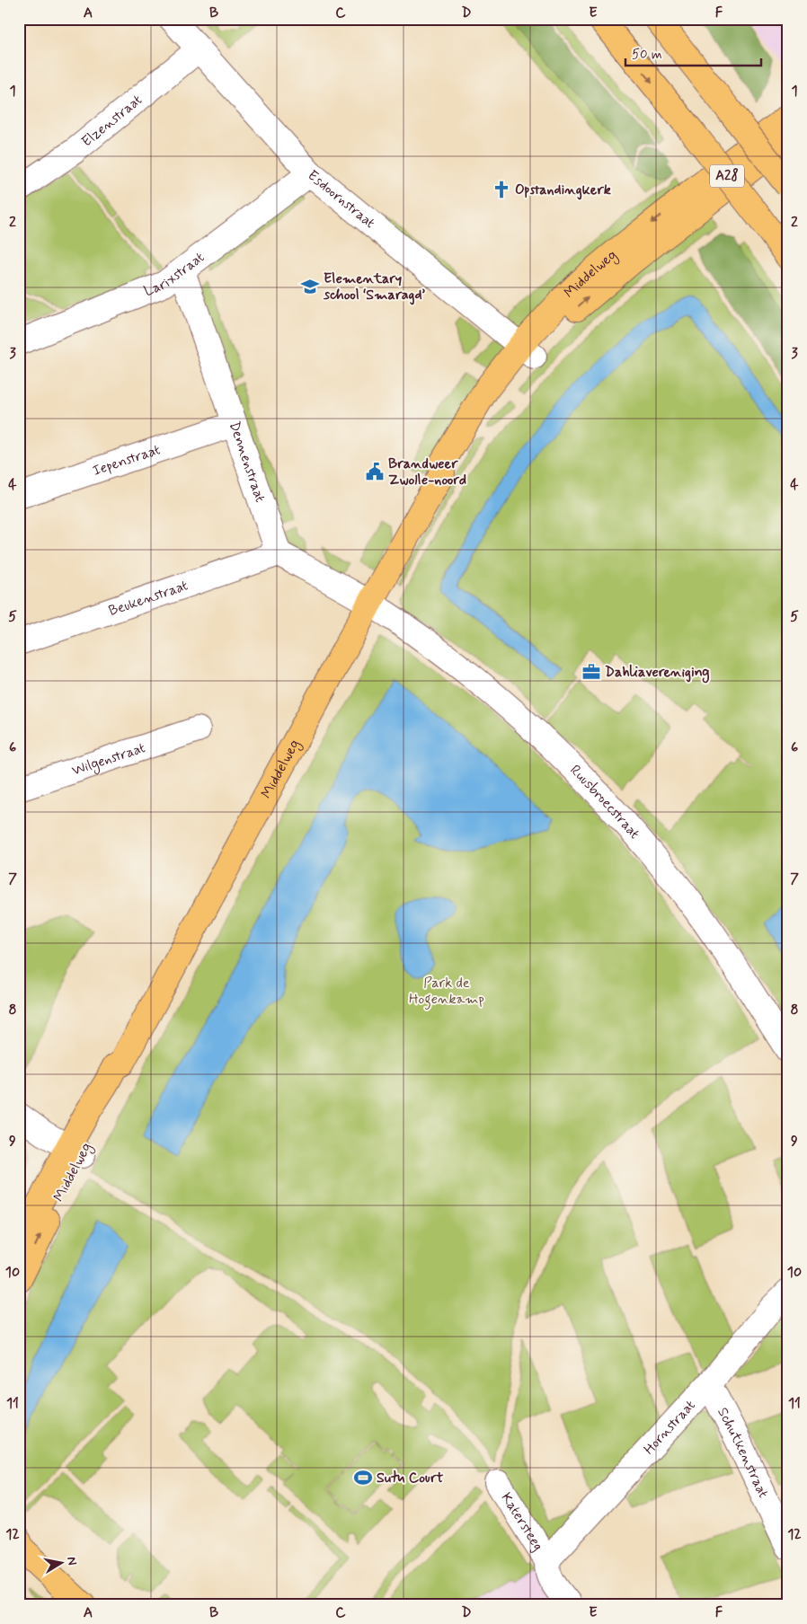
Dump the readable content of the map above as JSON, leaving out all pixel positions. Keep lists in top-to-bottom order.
{
  "streets": {
    "main road": ["A28", "Middelweg"],
    "street": [
      "Elzenstraat",
      "Esdoornstraat",
      "Larixstraat",
      "Iepenstraat",
      "Dennenstraat",
      "Beukenstraat",
      "Wilgenstraat",
      "Ruusbroecstraat",
      "Hornstraat",
      "Schutkenstraat",
      "Katersteeg"
    ]
  },
  "crossings": [
    ["Elzenstraat", "Esdoornstraat"],
    ["Esdoornstraat", "Larixstraat"],
    ["Esdoornstraat", "Middelweg"],
    ["Larixstraat", "Dennenstraat"],
    ["Middelweg", "Ruusbroecstraat"],
    ["Iepenstraat", "Dennenstraat"],
    ["Dennenstraat", "Beukenstraat"],
    ["Hornstraat", "Schutkenstraat"],
    ["Hornstraat", "Katersteeg"]
  ],
  "parks": ["Park de Hogenkamp"],
  "places": {
    "church": ["Opstandingkerk"],
    "school or university": ["Elementary school ‘Smaragd’"],
    "public building": ["Brandweer Zwolle-noord"],
    "office": ["Dahliavereniging"],
    "sports": ["Sutu Court"]
  },
  "scale_bar": "50 m",
  "north": "right",
  "grid": {
    "columns": [
      "A",
      "B",
      "C",
      "D",
      "E",
      "F"
    ],
    "rows": [
      "1",
      "2",
      "3",
      "4",
      "5",
      "6",
      "7",
      "8",
      "9",
      "10",
      "11",
      "12"
    ]
  }
}
